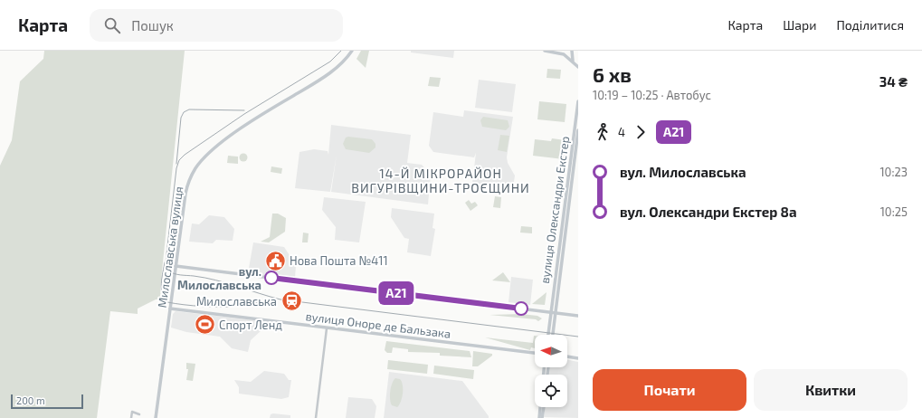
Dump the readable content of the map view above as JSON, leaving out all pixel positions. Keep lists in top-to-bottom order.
{
  "streets": {
    "street": ["вулиця Олександри Екстер", "Милославська вулиця", "вулиця Оноре де Бальзака"]
  },
  "crossings": [
    ["Милославська вулиця", "вулиця Оноре де Бальзака"]
  ],
  "districts": ["14-Й МІКРОРАЙОН ВИГУРІВЩИНИ-ТРОЄЩИНИ"],
  "places": {
    "public building": ["Нова Пошта №411"],
    "other": ["вул. Милославська"],
    "station": ["Милославська"],
    "sports": ["Спорт Ленд"]
  },
  "lines": ["bus line А21"],
  "scale_bar": "200 m",
  "north": "left",
  "page": {
    "header": "Карта",
    "search": "Пошук",
    "nav": ["Карта", "Шари", "Поділитися"],
    "on_map": "А21",
    "heading": ["6 хв", "10:19 – 10:25 · Автобус", "34 ₴"],
    "legs": ["4", "А21"],
    "list": [
      {
        "name": "вул. Милославська",
        "value": "10:23"
      },
      {
        "name": "вул. Олександри Екстер 8а",
        "value": "10:25"
      }
    ],
    "buttons": ["Почати", "Квитки"],
    "scale": "200 m"
  }
}
